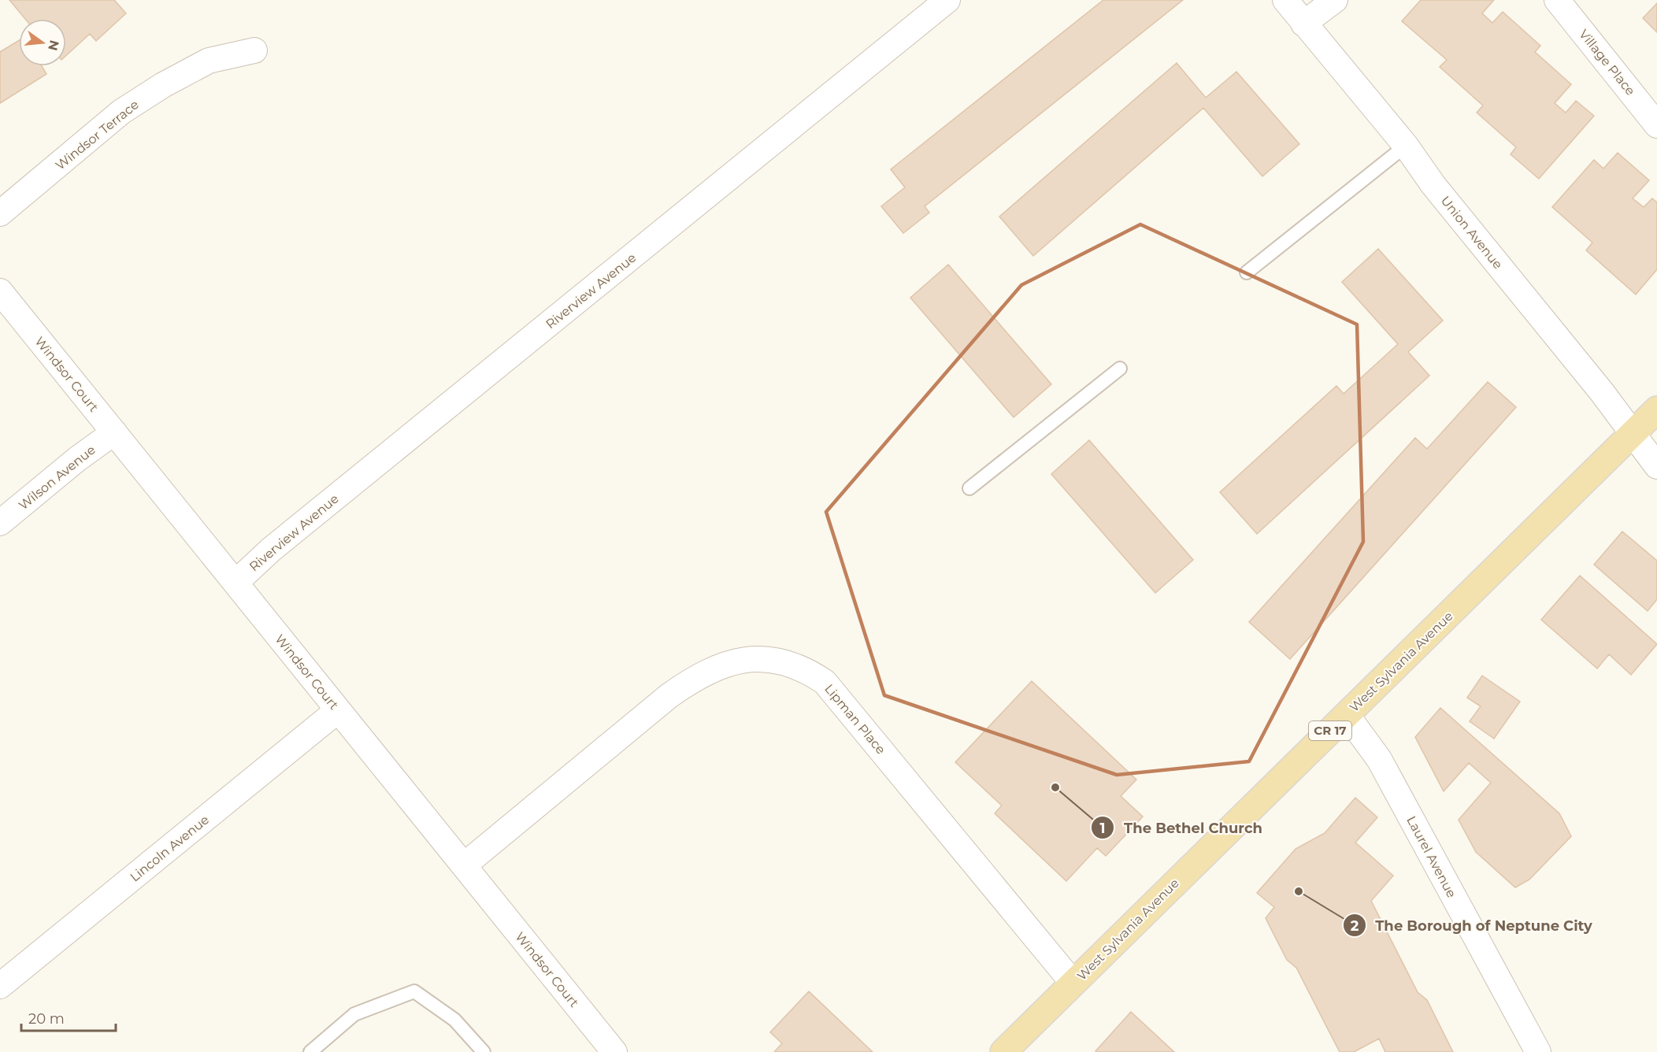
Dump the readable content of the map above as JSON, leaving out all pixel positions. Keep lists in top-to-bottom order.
{
  "streets": {
    "main road": ["West Sylvania Avenue", "CR 17"],
    "street": [
      "Village Place",
      "Windsor Terrace",
      "Union Avenue",
      "Riverview Avenue",
      "Windsor Court",
      "Wilson Avenue",
      "Lipman Place",
      "Lincoln Avenue",
      "Laurel Avenue"
    ]
  },
  "crossings": [
    ["Union Avenue", "West Sylvania Avenue"],
    ["Riverview Avenue", "Windsor Court"],
    ["Windsor Court", "Wilson Avenue"],
    ["Windsor Court", "Lipman Place"],
    ["Windsor Court", "Lincoln Avenue"],
    ["West Sylvania Avenue", "Lipman Place"],
    ["West Sylvania Avenue", "Laurel Avenue"]
  ],
  "places": ["The Bethel Church", "The Borough of Neptune City"],
  "scale_bar": "20 m",
  "north": "right"
}
